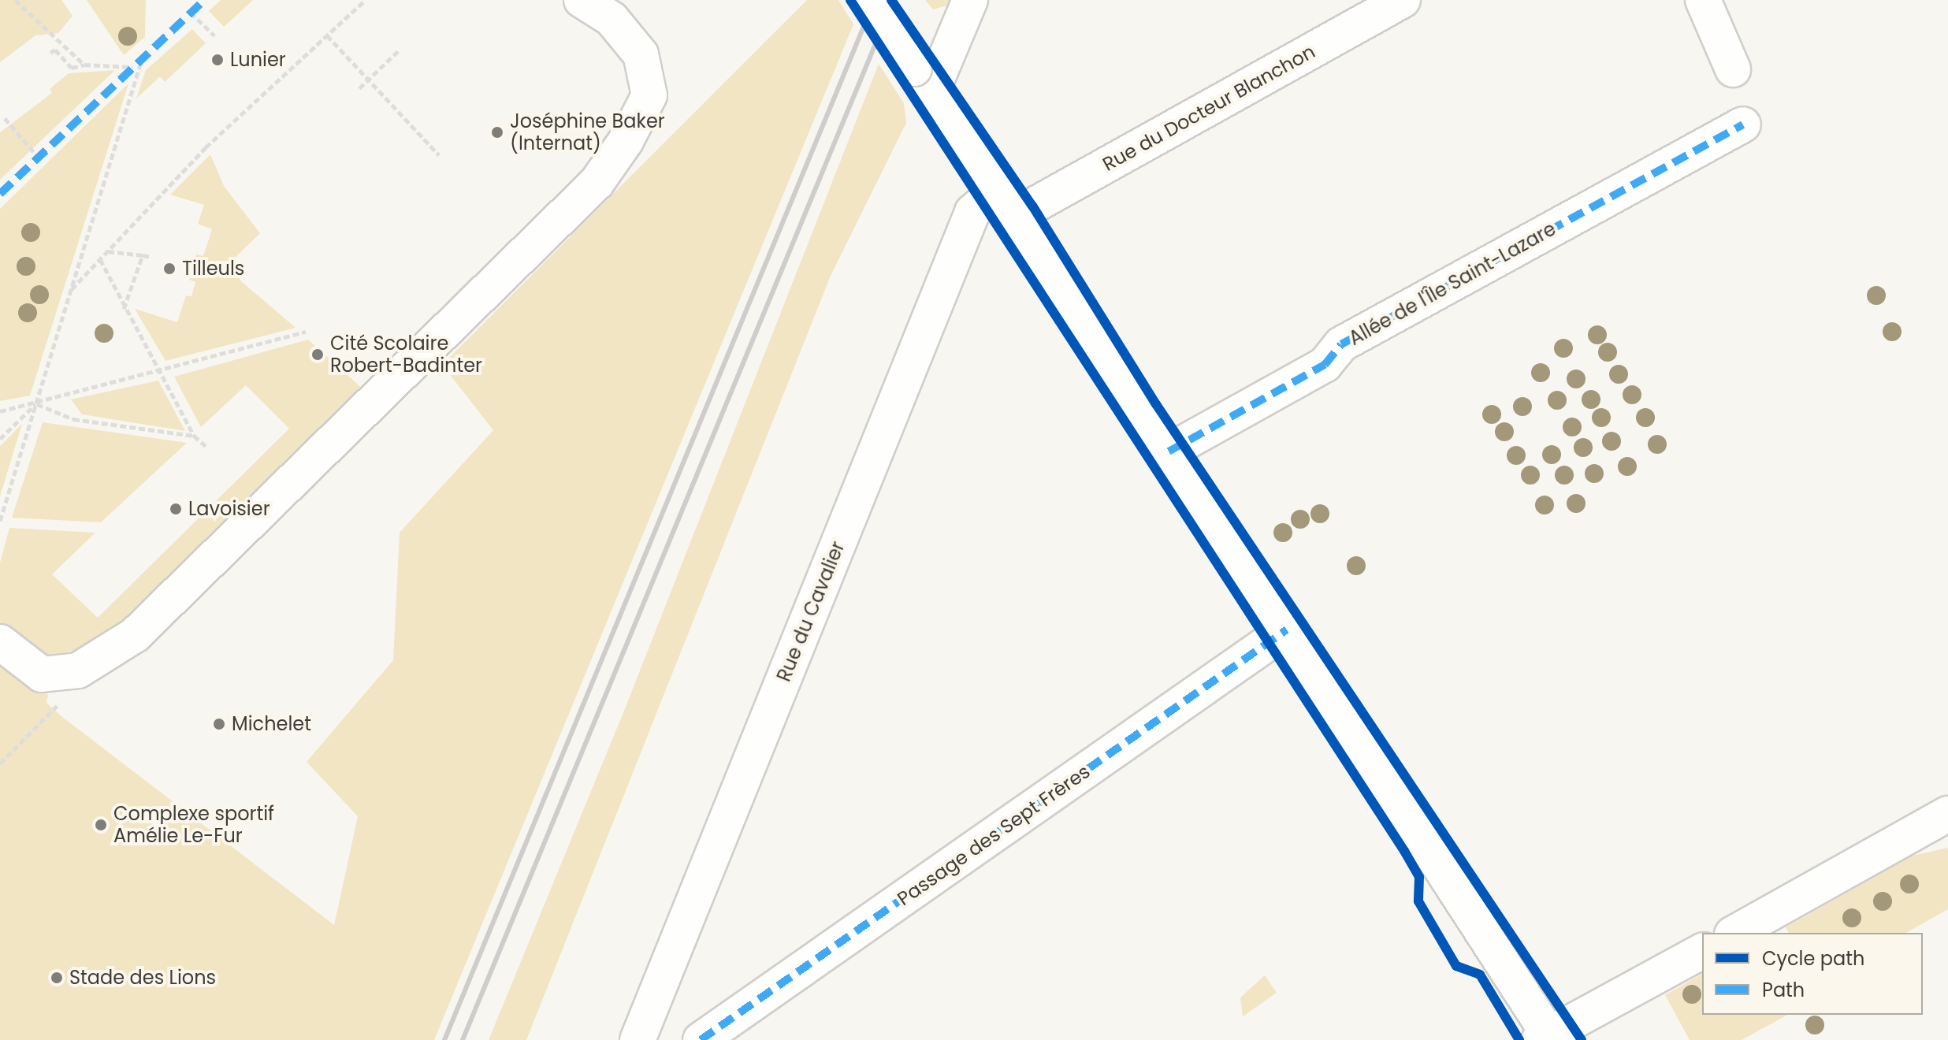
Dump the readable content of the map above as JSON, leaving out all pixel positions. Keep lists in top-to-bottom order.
{
  "streets": {
    "street": [
      "Rue du Docteur Blanchon",
      "Allée de l'Île Saint-Lazare",
      "Rue du Cavalier",
      "Passage des Sept Frères"
    ]
  },
  "crossings": [
    ["Rue du Docteur Blanchon", "Rue du Cavalier"]
  ],
  "places": [
    "Lunier",
    "Joséphine Baker (Internat)",
    "Tilleuls",
    "Cité Scolaire Robert-Badinter",
    "Lavoisier",
    "Michelet",
    "Complexe sportif Amélie Le-Fur",
    "Stade des Lions"
  ],
  "legend": ["Cycle path", "Path"]
}
